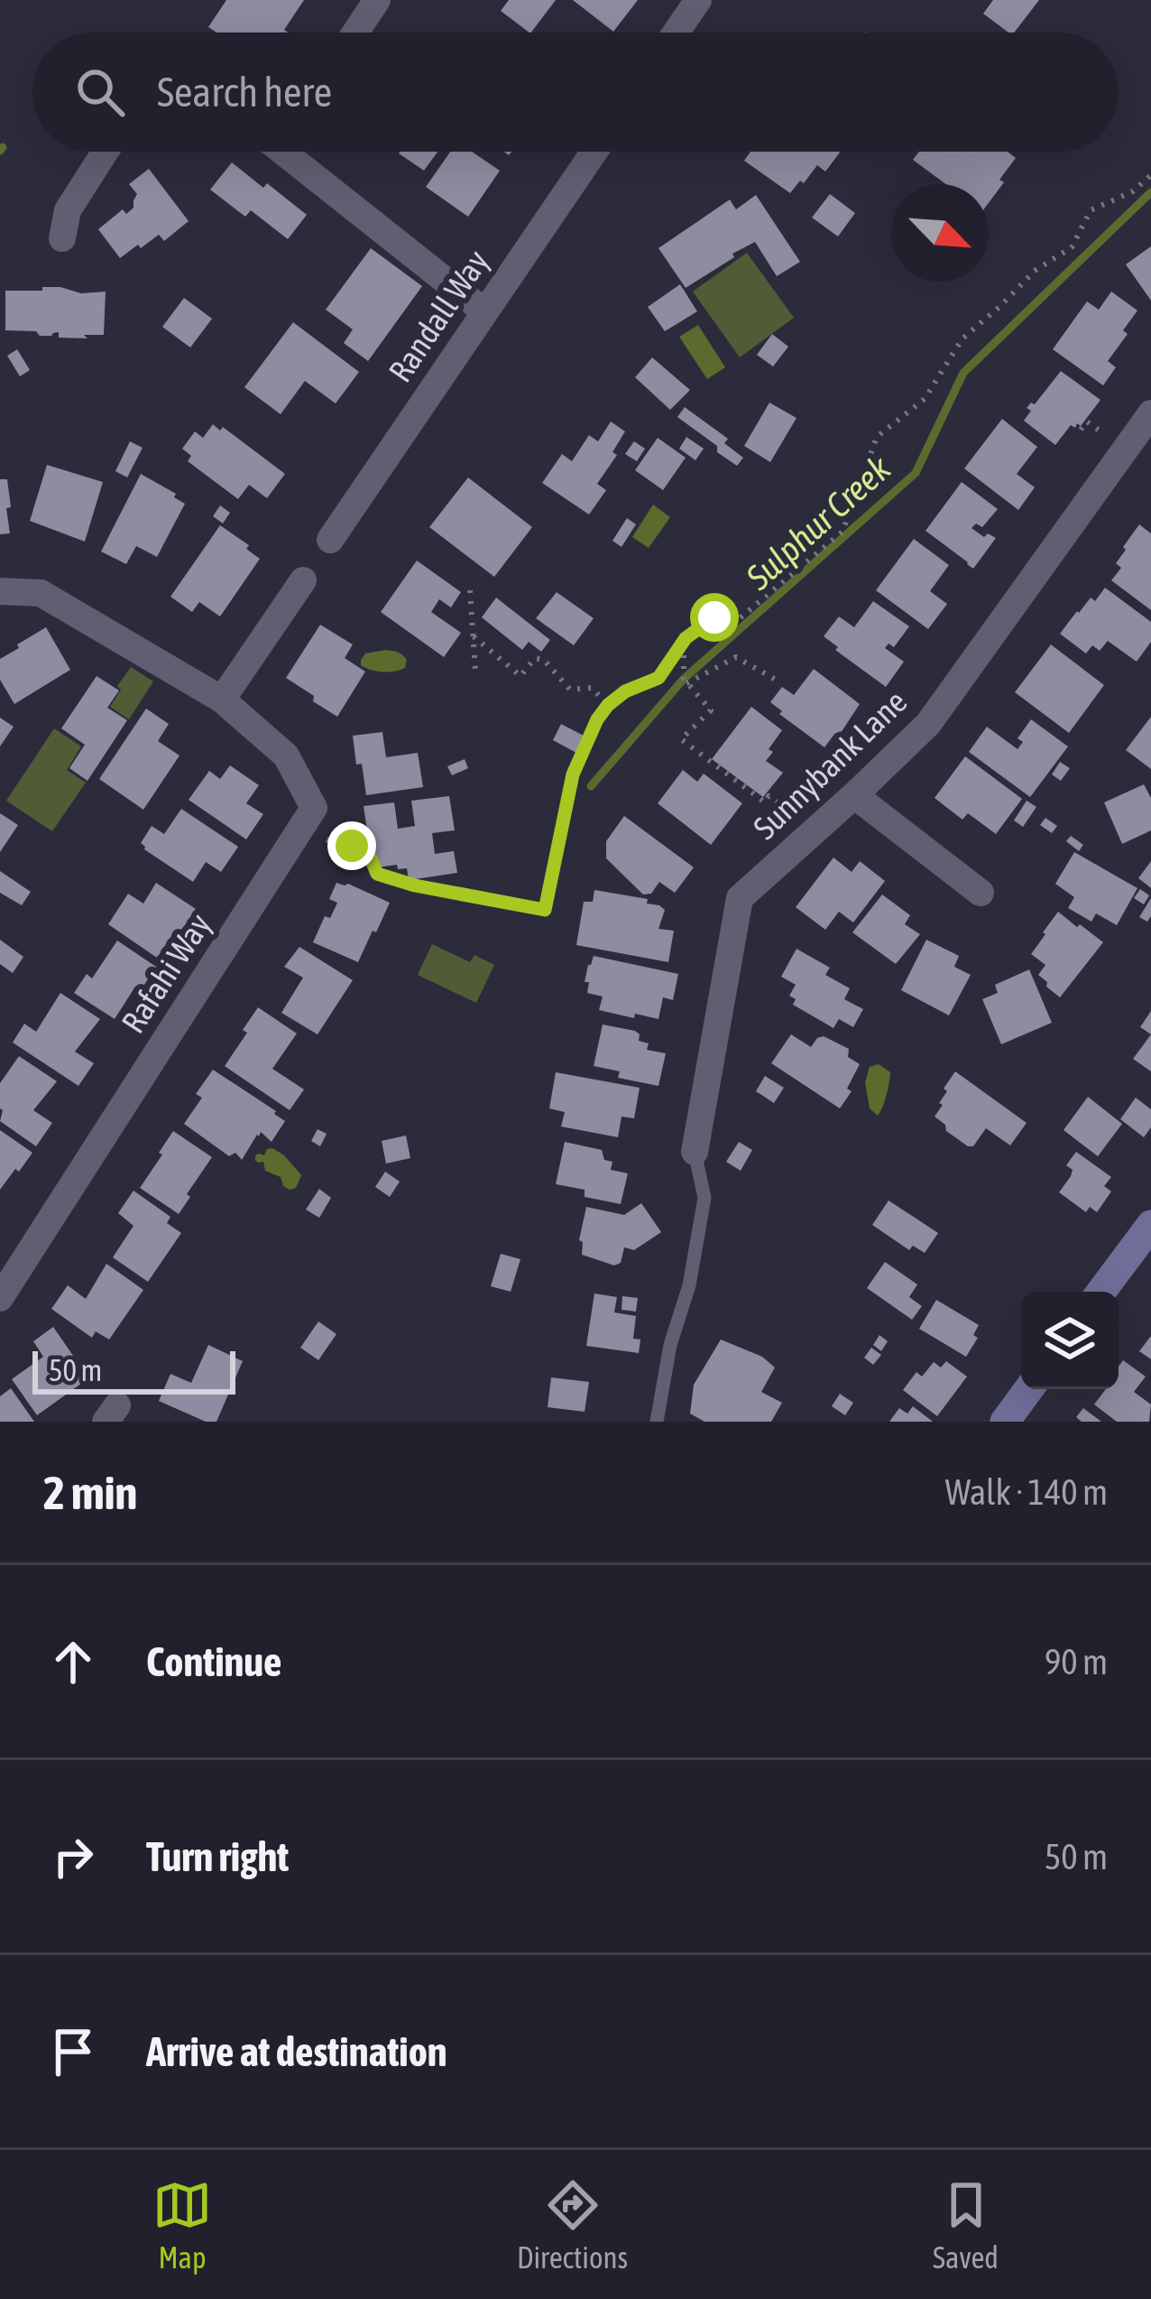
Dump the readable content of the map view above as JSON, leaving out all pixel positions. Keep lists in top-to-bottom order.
{
  "streets": {
    "street": ["Randall Way", "Sunnybank Lane", "Rafahi Way"]
  },
  "water": ["Sulphur Creek"],
  "scale_bar": "50 m",
  "north": "bottom right",
  "page": {
    "search": "Search here",
    "scale": "50 m",
    "heading": ["2 min", "Walk · 140 m"],
    "list": [
      ["Continue", "90 m"],
      ["Turn right", "50 m"],
      "Arrive at destination"
    ],
    "nav": ["Map", "Directions", "Saved"]
  }
}
